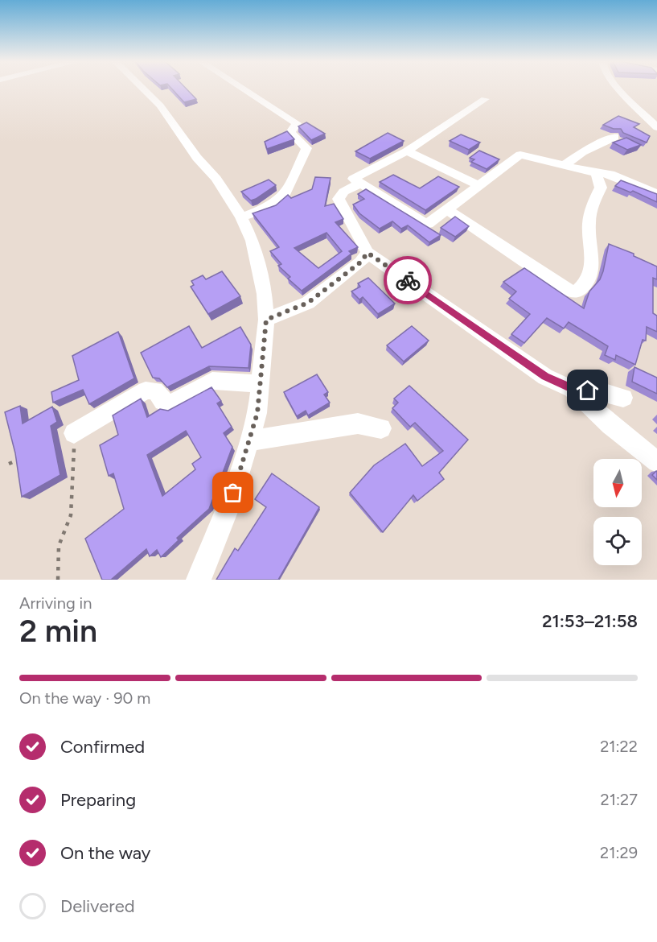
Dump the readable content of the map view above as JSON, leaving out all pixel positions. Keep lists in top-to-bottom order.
{
  "north": "bottom",
  "page": {
    "heading": ["2 min", "Arriving in", "21:53–21:58"],
    "bar": "On the way · 90 m",
    "list": [
      ["Confirmed", "21:22"],
      ["Preparing", "21:27"],
      ["On the way", "21:29"],
      "Delivered"
    ]
  }
}
